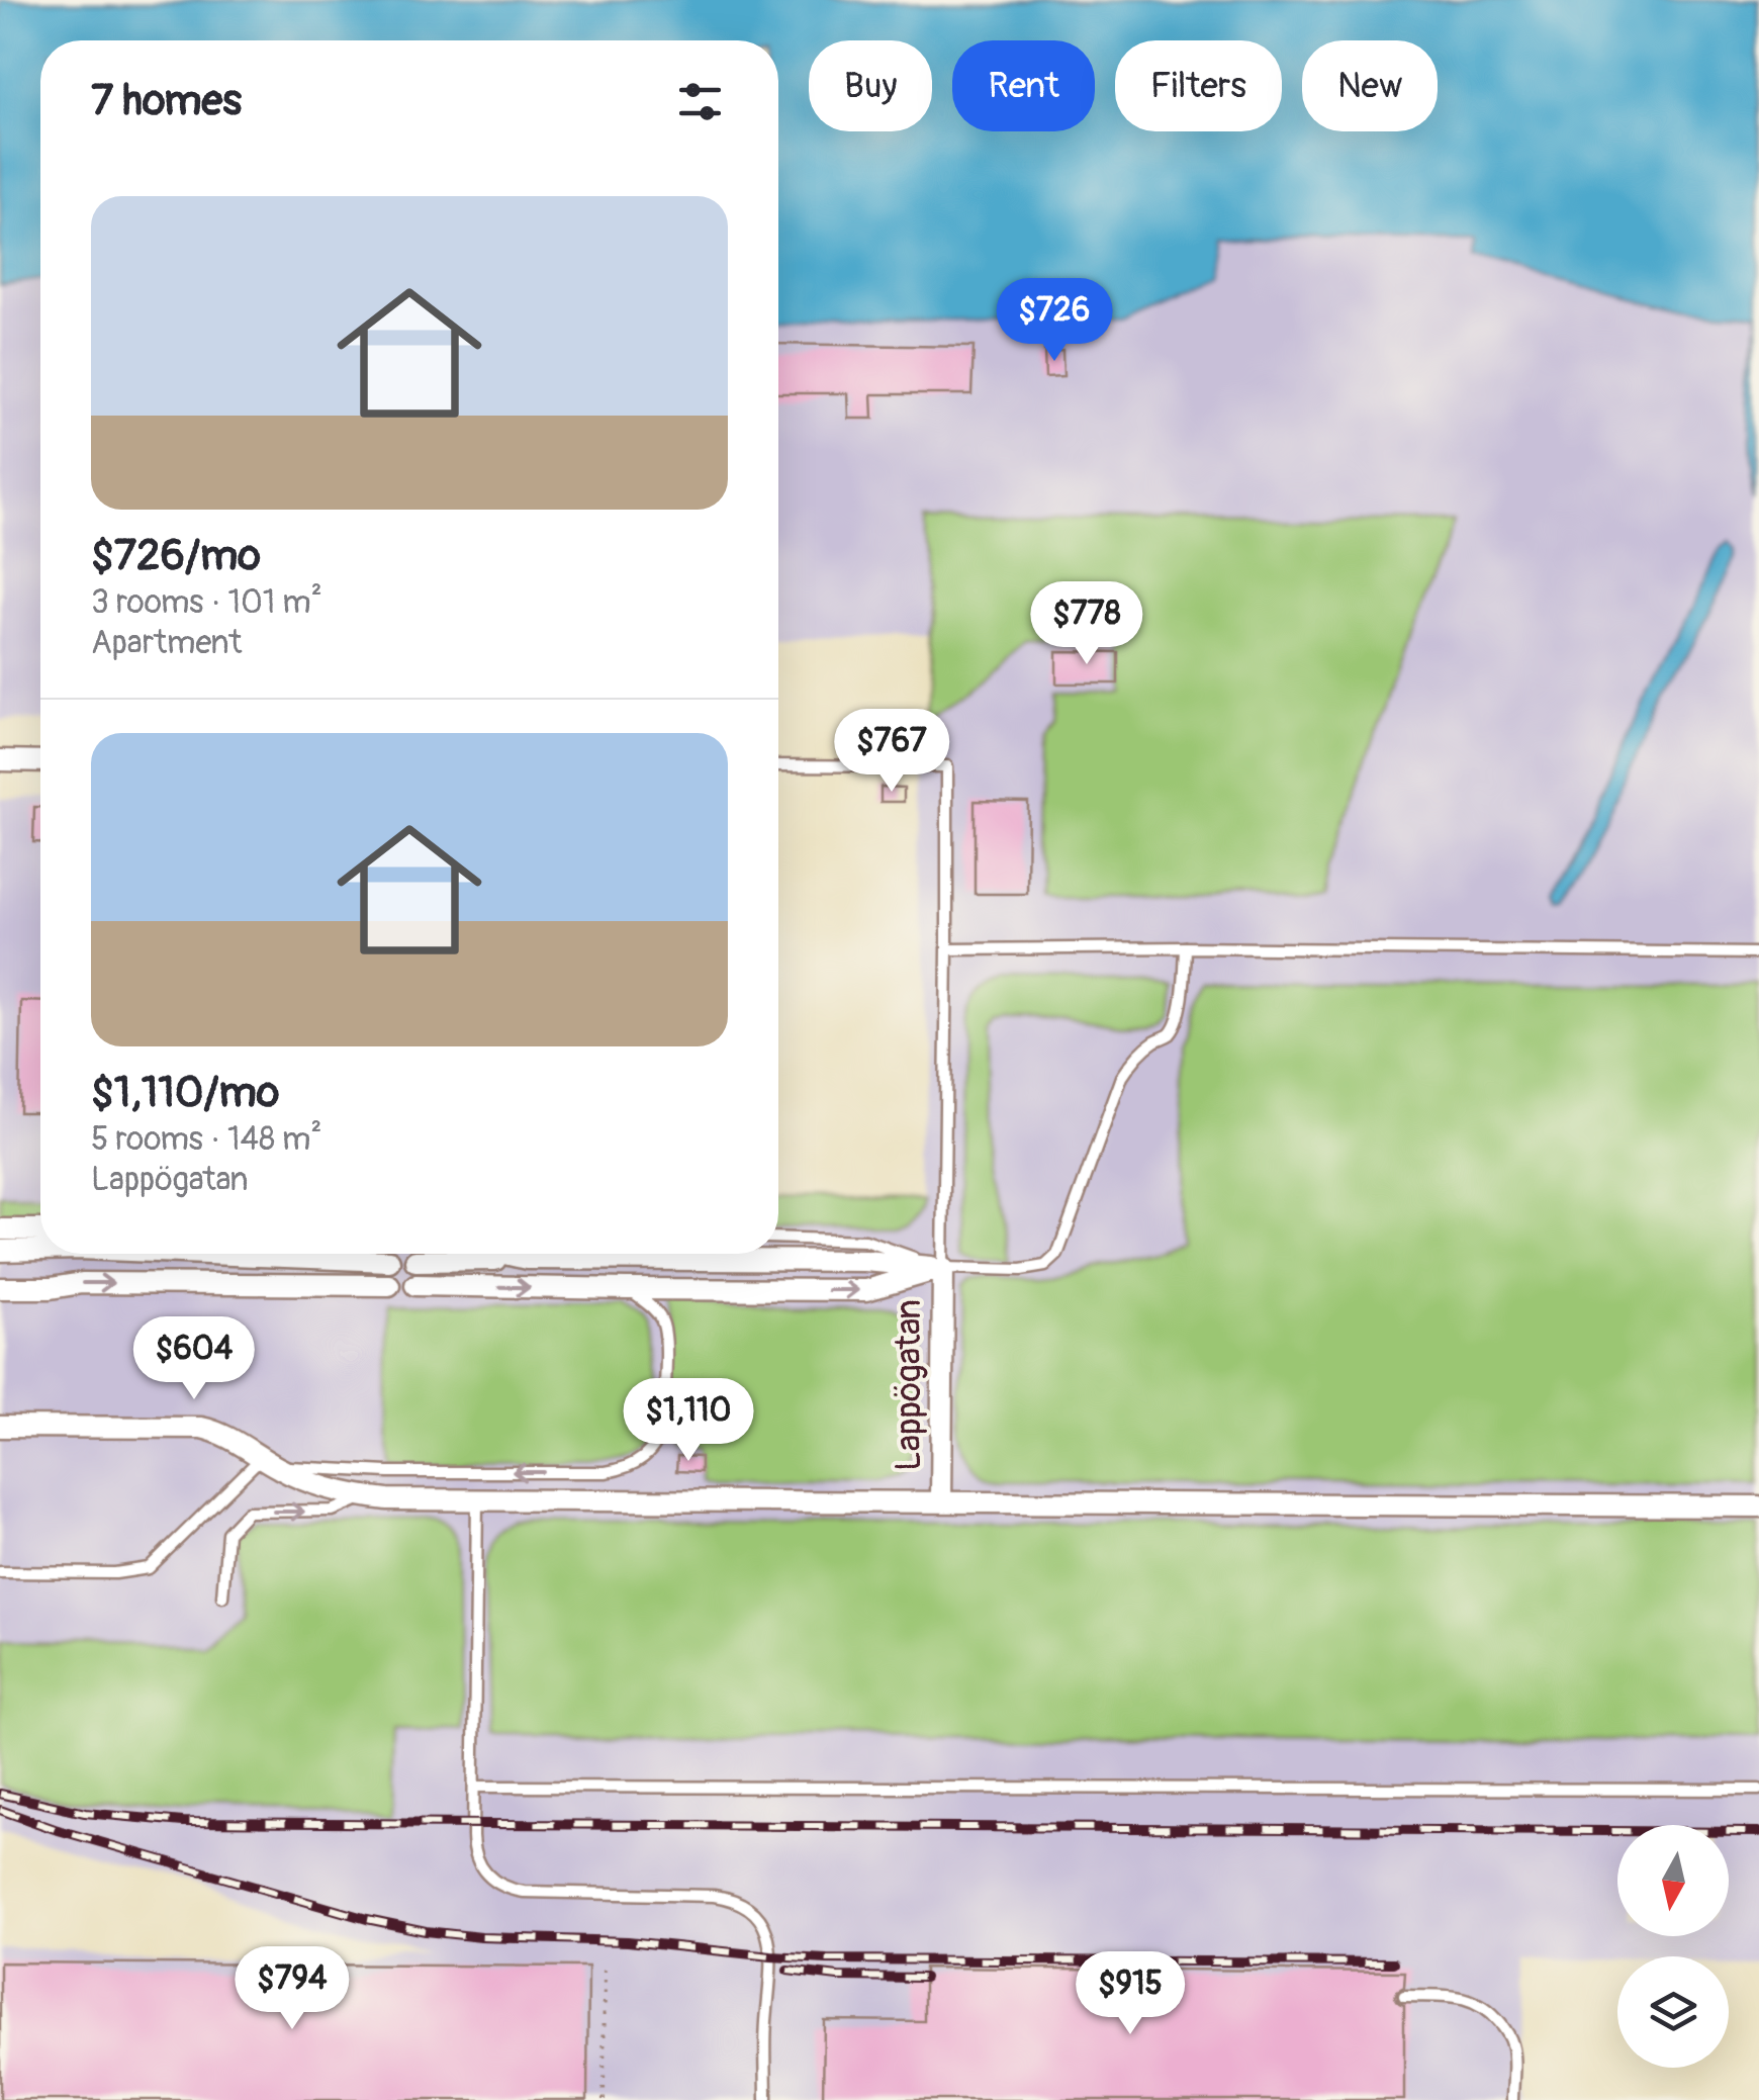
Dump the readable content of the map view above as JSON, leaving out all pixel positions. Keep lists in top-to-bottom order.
{
  "streets": {
    "street": ["Lappögatan"]
  },
  "north": "bottom",
  "page": {
    "chip": [
      "Buy",
      "Rent",
      "Filters",
      "New"
    ],
    "heading": "7 homes",
    "list": [
      {
        "name": "$726/mo",
        "note": "3 rooms · 101 m² · Apartment"
      },
      {
        "name": "$1,110/mo",
        "note": "5 rooms · 148 m² · Lappögatan"
      }
    ],
    "price": [
      "$726",
      "$778",
      "$767",
      "$604",
      "$1,110",
      "$794",
      "$915"
    ]
  }
}
